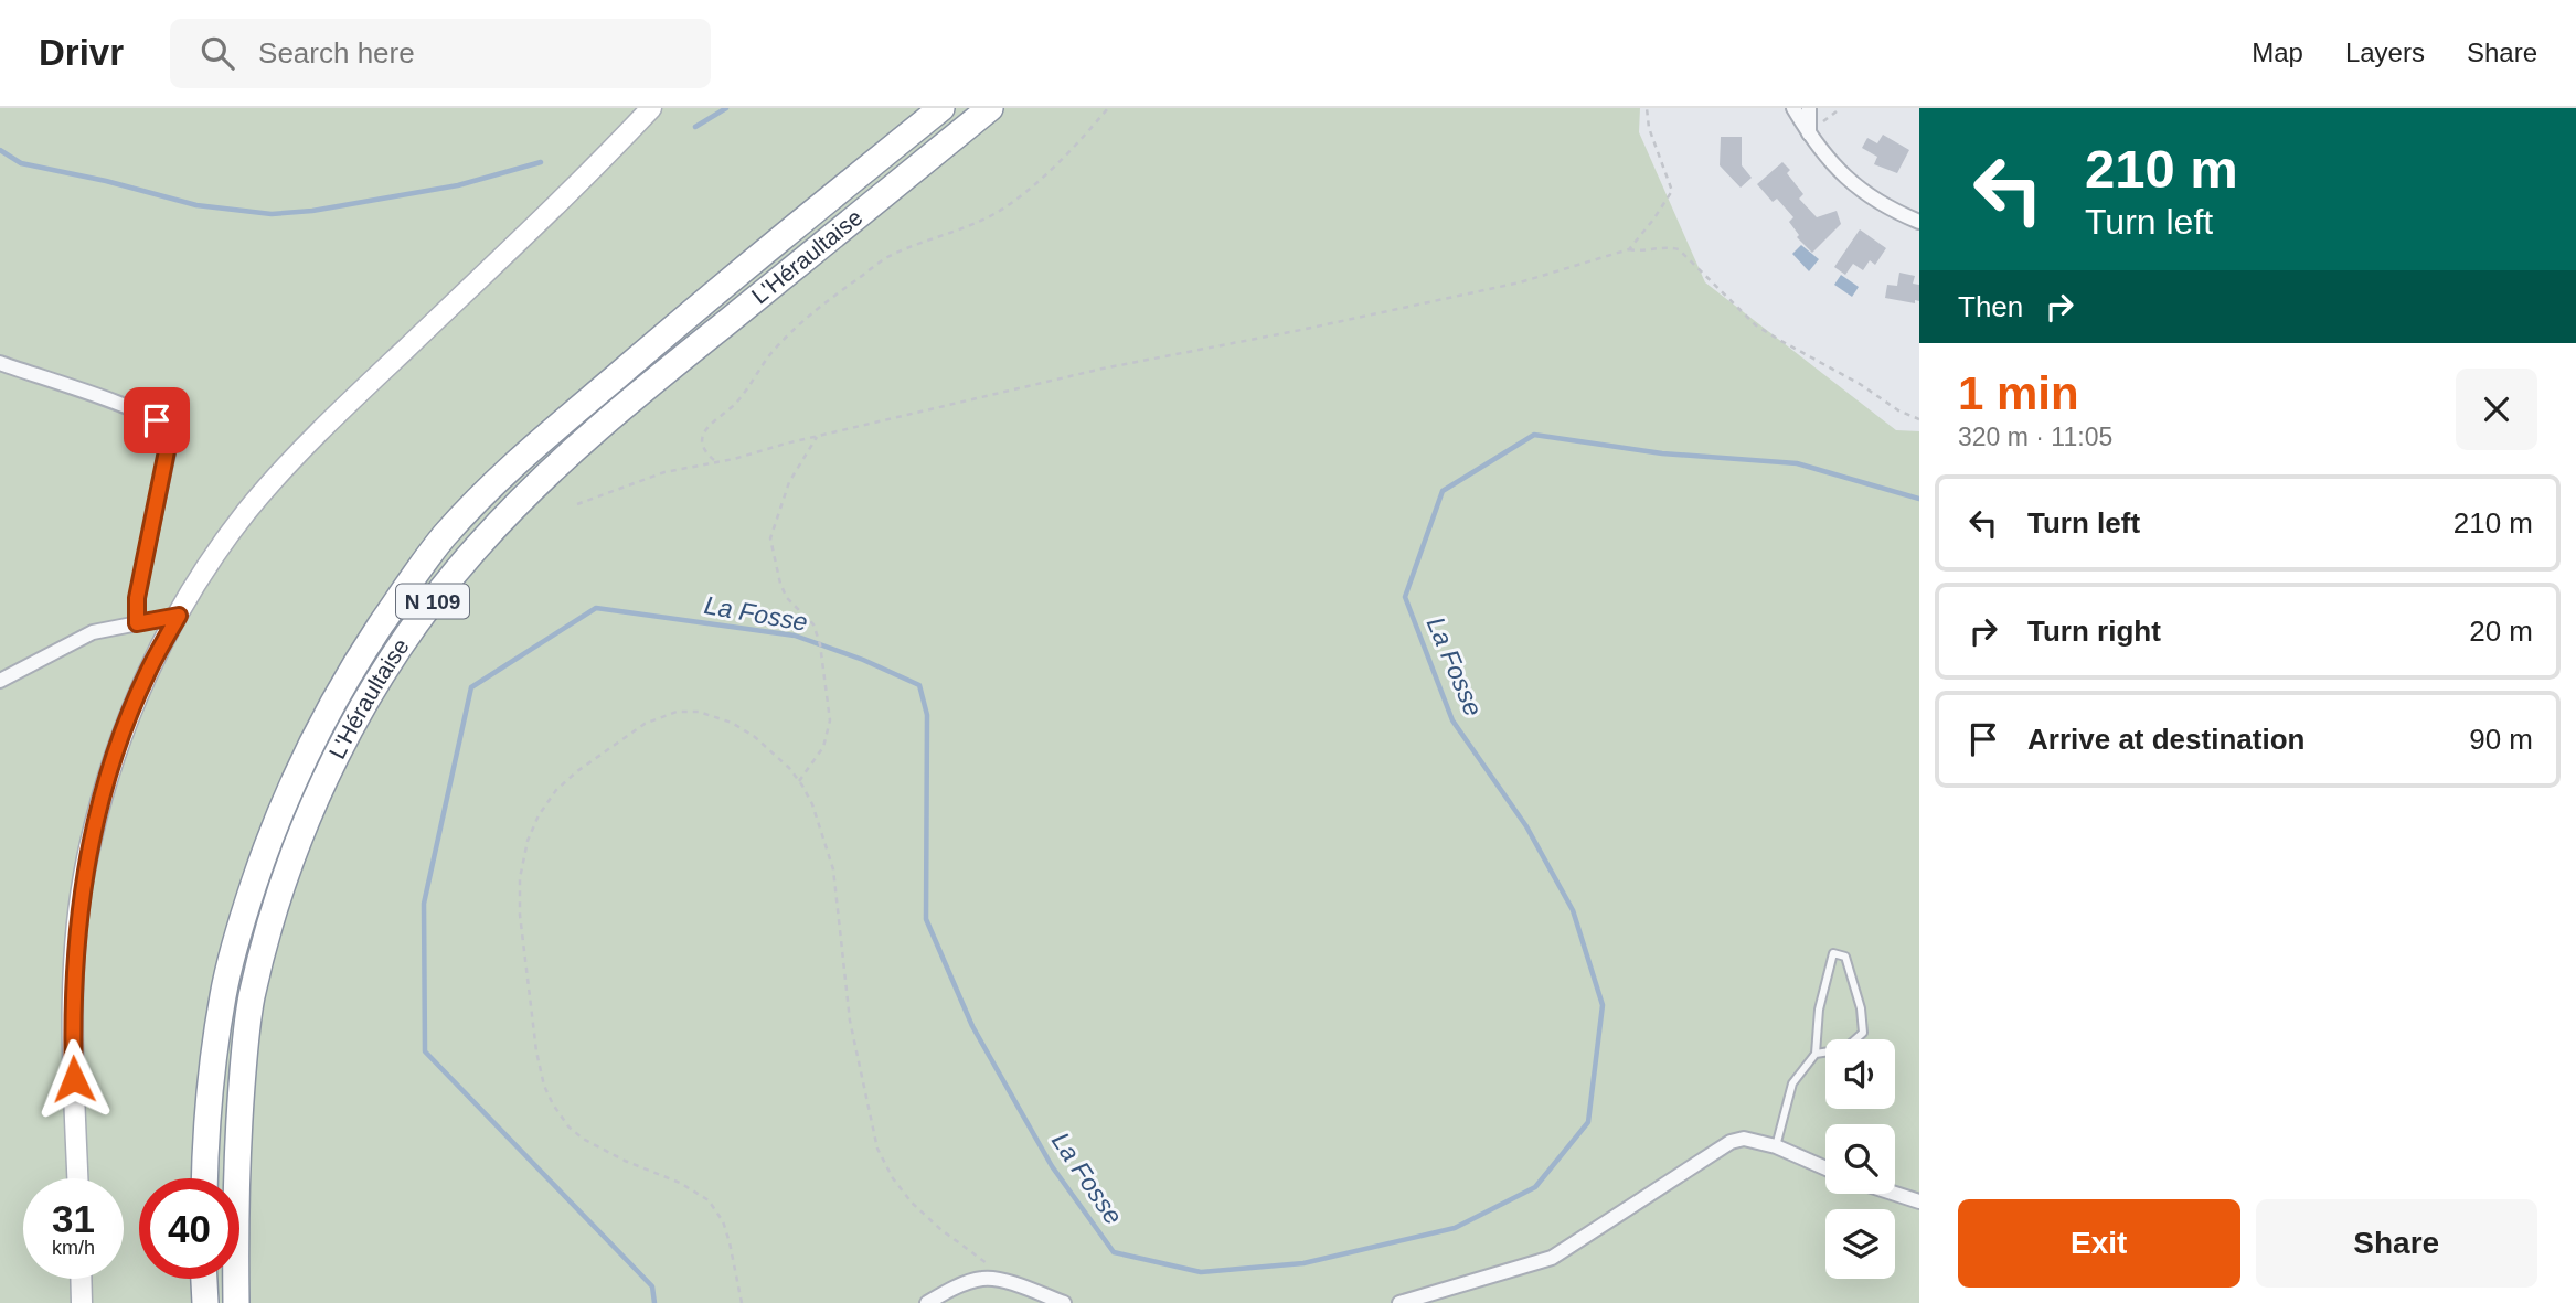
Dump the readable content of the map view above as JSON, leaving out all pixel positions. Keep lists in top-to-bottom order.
{
  "streets": {
    "highway": ["L'Héraultaise", "N 109"]
  },
  "water": ["La Fosse"],
  "page": {
    "header": "Drivr",
    "search": "Search here",
    "nav": ["Map", "Layers", "Share"],
    "turn": ["210 m", "Turn left"],
    "then": "Then",
    "heading": ["1 min", "320 m · 11:05"],
    "list": [
      {
        "name": "Turn left",
        "value": "210 m"
      },
      {
        "name": "Turn right",
        "value": "20 m"
      },
      {
        "name": "Arrive at destination",
        "value": "90 m"
      }
    ],
    "speed": "31 km/h",
    "limit": "40",
    "buttons": ["Exit", "Share"]
  }
}
